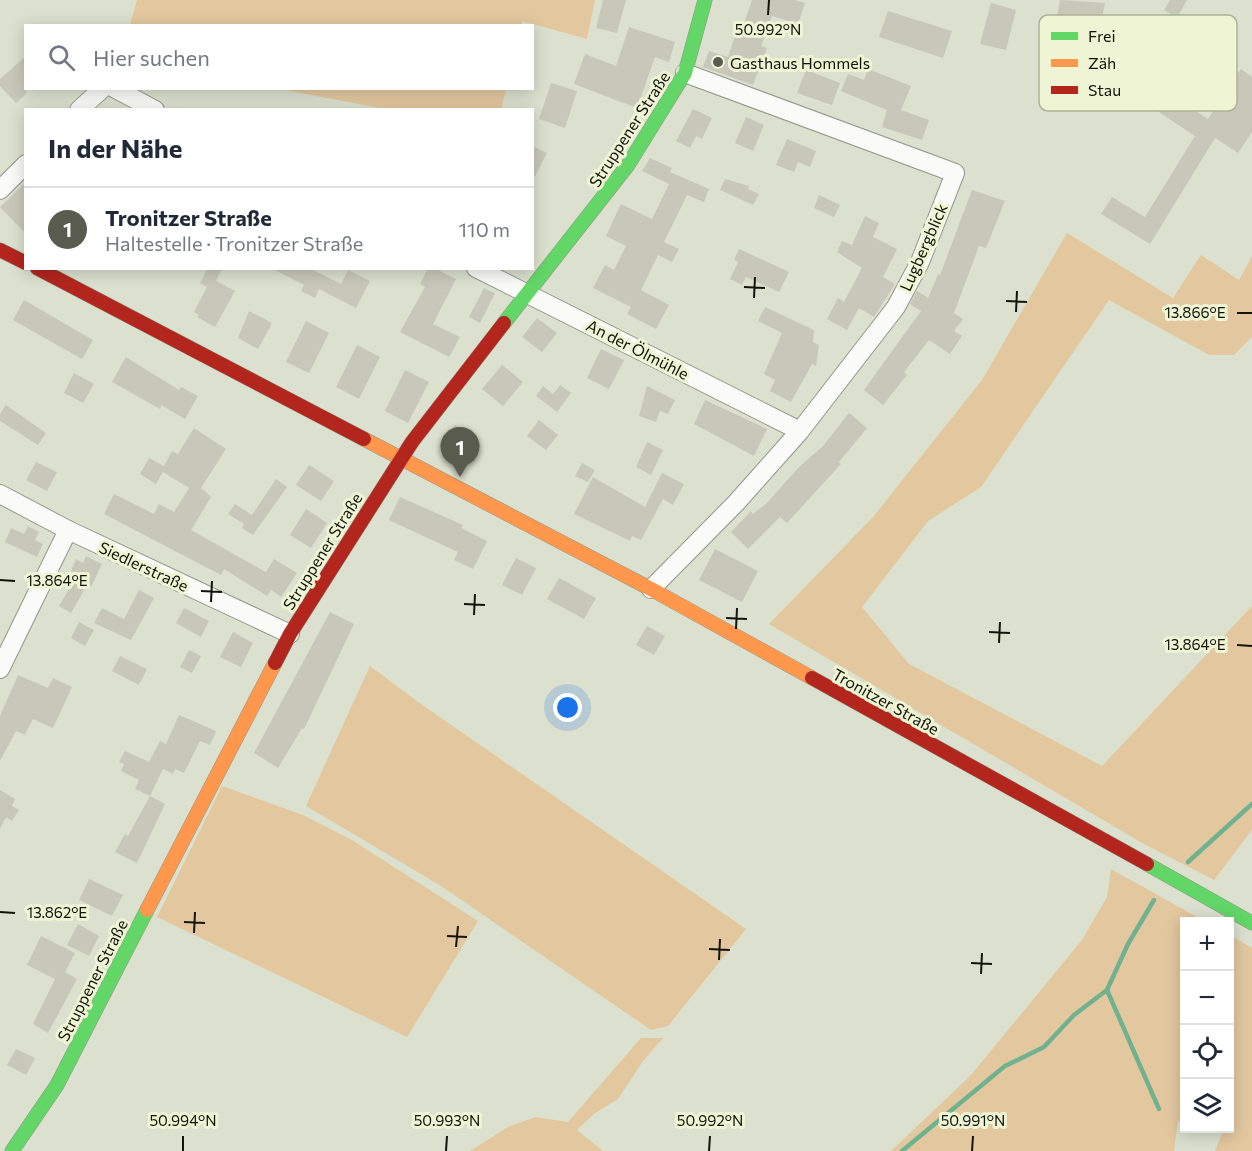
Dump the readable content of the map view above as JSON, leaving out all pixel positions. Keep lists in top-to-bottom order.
{
  "streets": {
    "street": [
      "Struppener Straße",
      "Lugbergblick",
      "An der Ölmühle",
      "Siedlerstraße",
      "Tronitzer Straße"
    ]
  },
  "crossings": [
    ["Struppener Straße", "Lugbergblick"],
    ["Struppener Straße", "An der Ölmühle"],
    ["Struppener Straße", "Siedlerstraße"],
    ["Struppener Straße", "Tronitzer Straße"],
    ["Lugbergblick", "An der Ölmühle"],
    ["Lugbergblick", "Tronitzer Straße"]
  ],
  "places": ["Gasthaus Hommels"],
  "legend": ["Frei", "Zäh", "Stau"],
  "page": {
    "search": "Hier suchen",
    "heading": "In der Nähe",
    "list": [
      {
        "mark": "1",
        "name": "Tronitzer Straße",
        "note": "Haltestelle · Tronitzer Straße",
        "value": "110 m"
      }
    ],
    "pins": "1",
    "map_buttons": ["+", "−"]
  },
  "coordinates": [
    "50.992°N",
    "13.866°E",
    "13.864°E",
    "13.862°E",
    "50.994°N",
    "50.993°N",
    "50.991°N"
  ]
}
